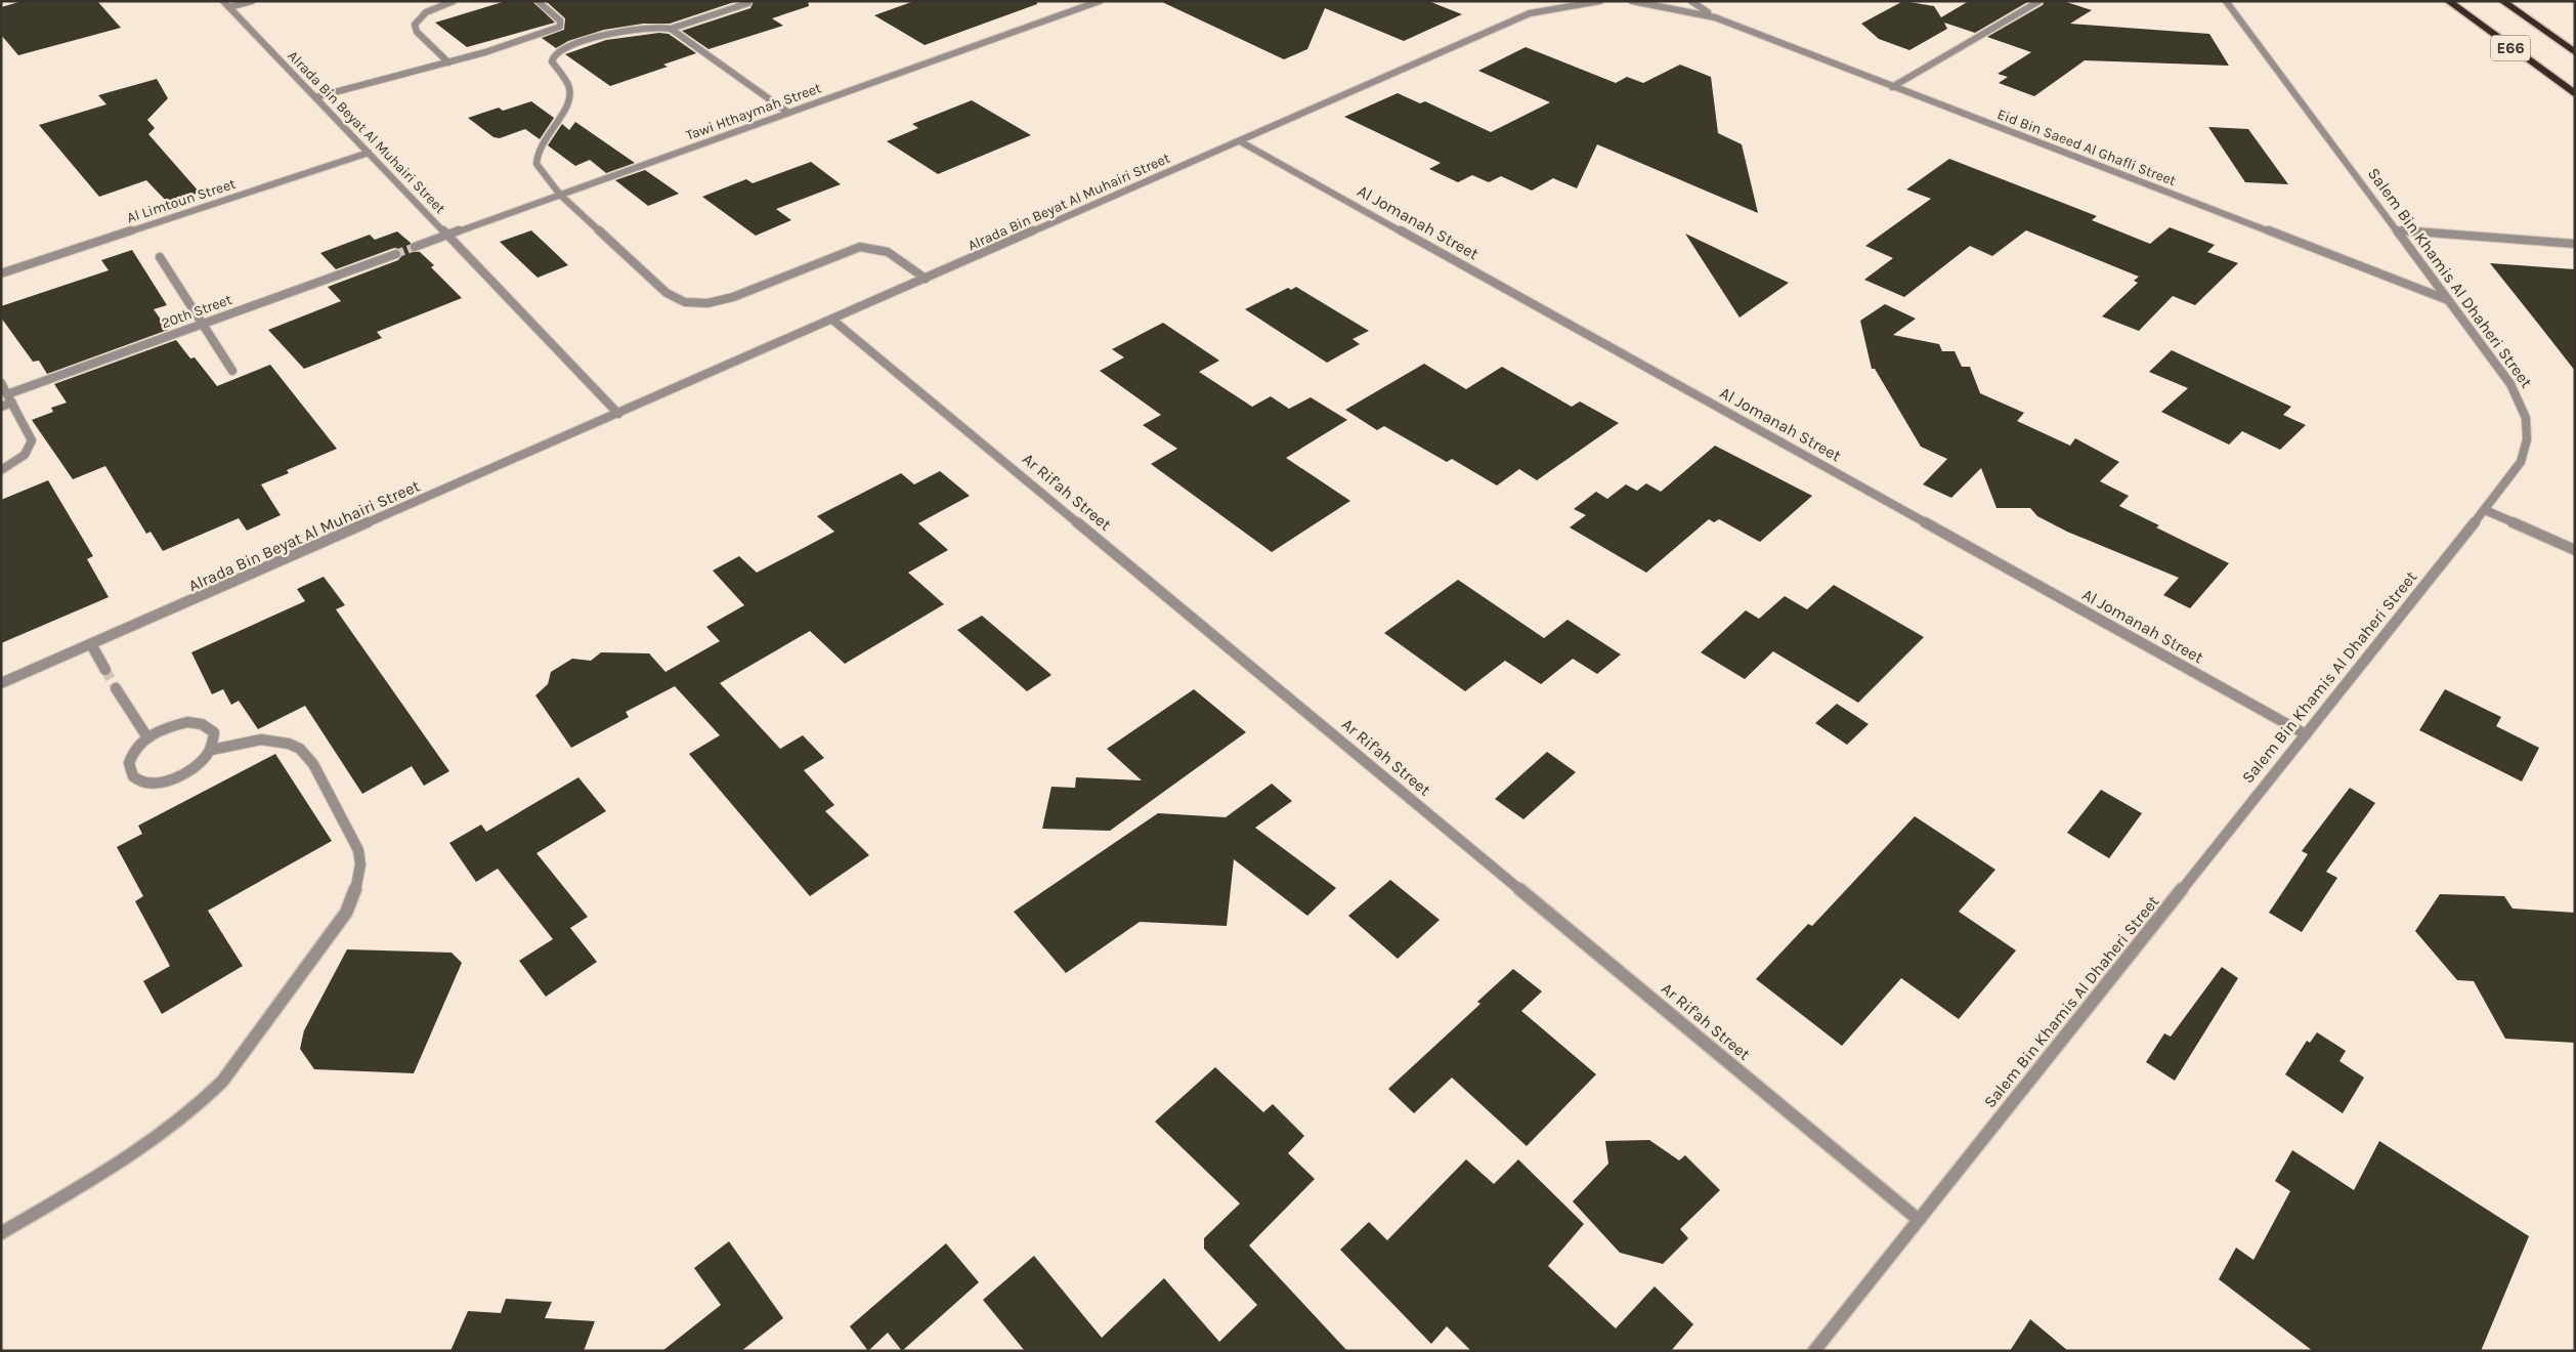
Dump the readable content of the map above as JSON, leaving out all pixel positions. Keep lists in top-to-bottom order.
{
  "streets": {
    "highway": ["E66"],
    "street": [
      "Tawi Hthaymah Street",
      "Alrada Bin Beyat Al Muhairi Street",
      "Eid Bin Saeed Al Ghafli Street",
      "Al Limtoun Street",
      "Al Jomanah Street",
      "Salem Bin Khamis Al Dhaheri Street",
      "20th Street",
      "Ar Rif'ah Street"
    ]
  },
  "crossings": [
    ["Tawi Hthaymah Street", "Alrada Bin Beyat Al Muhairi Street"],
    ["Alrada Bin Beyat Al Muhairi Street", "Al Limtoun Street"],
    ["Alrada Bin Beyat Al Muhairi Street", "Al Jomanah Street"],
    ["Alrada Bin Beyat Al Muhairi Street", "Ar Rif'ah Street"],
    ["Eid Bin Saeed Al Ghafli Street", "Salem Bin Khamis Al Dhaheri Street"],
    ["Al Jomanah Street", "Salem Bin Khamis Al Dhaheri Street"],
    ["Salem Bin Khamis Al Dhaheri Street", "Ar Rif'ah Street"]
  ]
}
